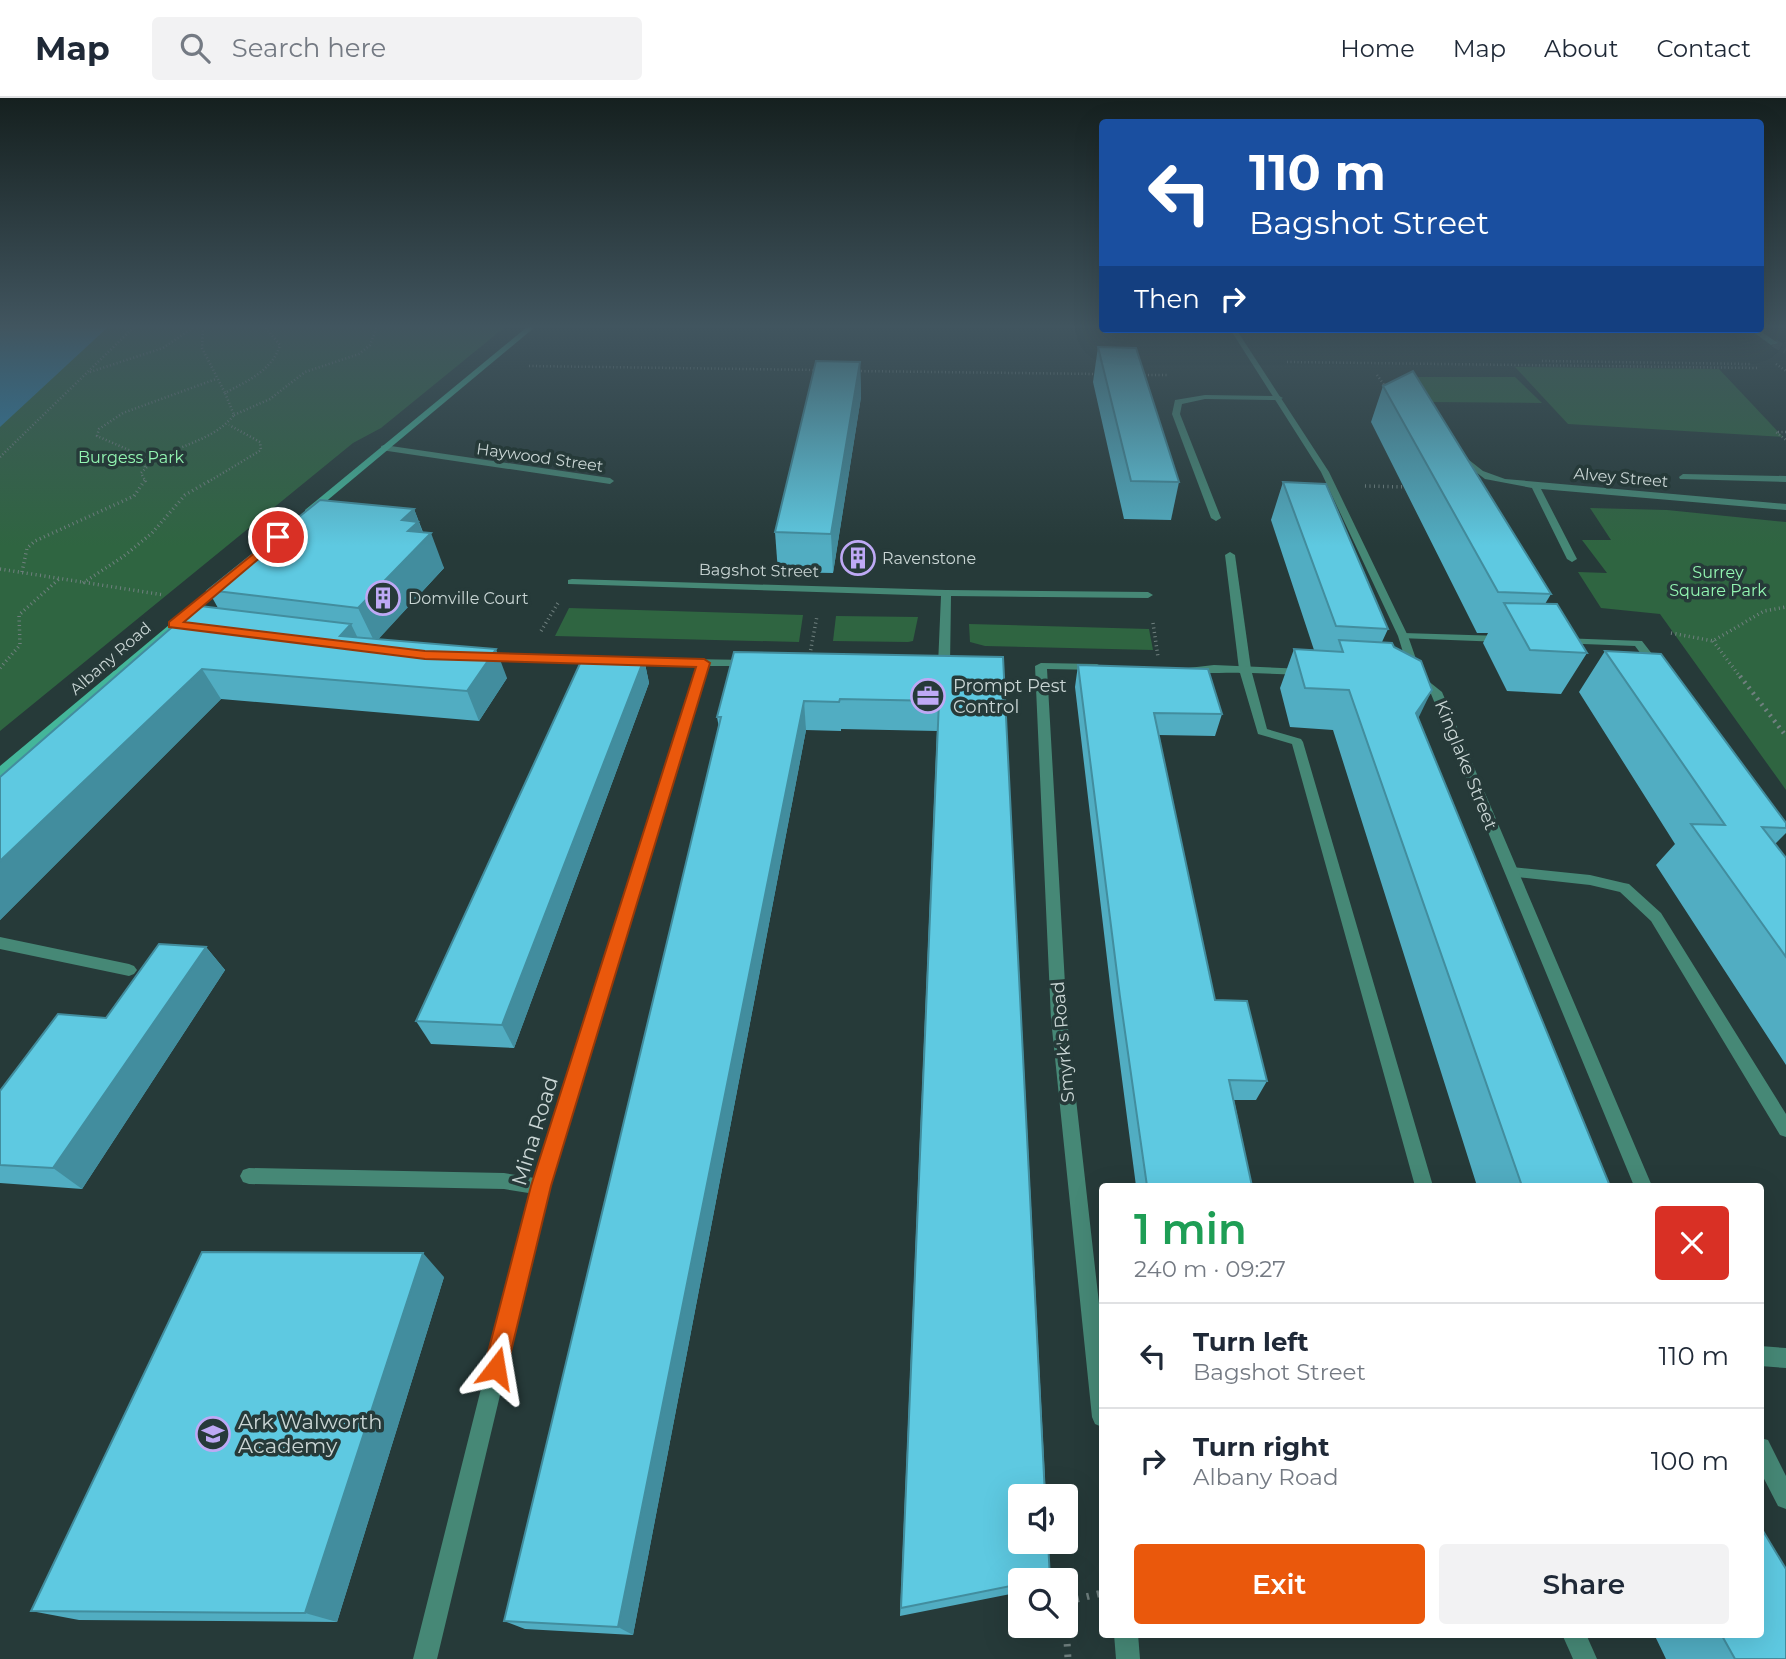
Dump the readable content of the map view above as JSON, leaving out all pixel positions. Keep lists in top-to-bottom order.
{
  "streets": {
    "main road": ["Albany Road"],
    "street": [
      "Haywood Street",
      "Alvey Street",
      "Bagshot Street",
      "Kinglake Street",
      "Smyrk's Road",
      "Mina Road"
    ]
  },
  "parks": ["Burgess Park", "Surrey Square Park"],
  "places": {
    "building": ["Ravenstone", "Domville Court"],
    "office": ["Prompt Pest Control"],
    "school or university": ["Ark Walworth Academy"]
  },
  "page": {
    "header": "Map",
    "search": "Search here",
    "nav": [
      "Home",
      "Map",
      "About",
      "Contact"
    ],
    "turn": ["110 m", "Bagshot Street"],
    "then": "Then",
    "heading": ["1 min", "240 m · 09:27"],
    "list": [
      {
        "name": "Turn left",
        "note": "Bagshot Street",
        "value": "110 m"
      },
      {
        "name": "Turn right",
        "note": "Albany Road",
        "value": "100 m"
      }
    ],
    "buttons": ["Exit", "Share"]
  }
}
